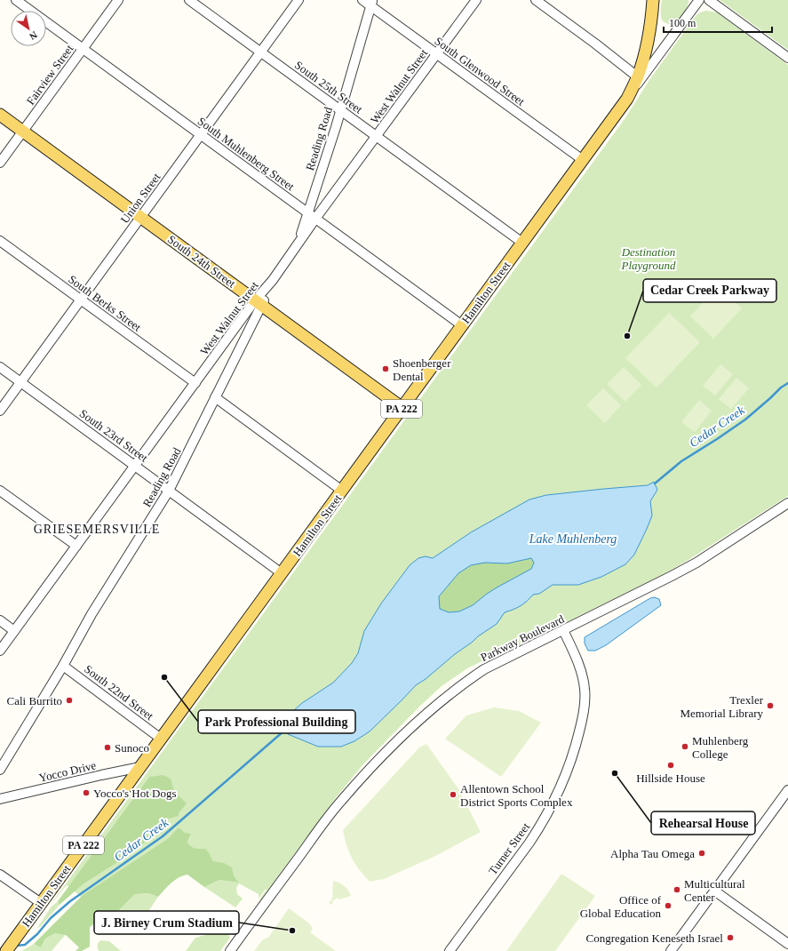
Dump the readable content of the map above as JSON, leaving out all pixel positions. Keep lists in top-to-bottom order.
{
  "streets": {
    "main road": ["South 24th Street", "Hamilton Street", "PA 222"],
    "street": [
      "South Glenwood Street",
      "Fairview Street",
      "West Walnut Street",
      "South 25th Street",
      "Reading Road",
      "South Muhlenberg Street",
      "Union Street",
      "South Berks Street",
      "South 23rd Street",
      "Parkway Boulevard",
      "South 22nd Street",
      "Yocco Drive",
      "Turner Street"
    ]
  },
  "crossings": [
    ["South Glenwood Street", "West Walnut Street"],
    ["South Glenwood Street", "Reading Road"],
    ["South Glenwood Street", "Hamilton Street"],
    ["Fairview Street", "South Muhlenberg Street"],
    ["Fairview Street", "South 24th Street"],
    ["West Walnut Street", "South 25th Street"],
    ["West Walnut Street", "Reading Road"],
    ["West Walnut Street", "South Muhlenberg Street"],
    ["West Walnut Street", "South 24th Street"],
    ["West Walnut Street", "South Berks Street"],
    ["West Walnut Street", "South 23rd Street"],
    ["South 25th Street", "Reading Road"],
    ["South 25th Street", "Union Street"],
    ["South 25th Street", "Hamilton Street"],
    ["Reading Road", "South Muhlenberg Street"],
    ["Reading Road", "South 24th Street"],
    ["Reading Road", "South 23rd Street"],
    ["Reading Road", "South 22nd Street"],
    ["South Muhlenberg Street", "Union Street"],
    ["South Muhlenberg Street", "Hamilton Street"],
    ["Union Street", "South 24th Street"],
    ["Union Street", "South Berks Street"],
    ["Union Street", "South 23rd Street"],
    ["South 24th Street", "Hamilton Street"],
    ["Hamilton Street", "PA 222"],
    ["Hamilton Street", "South 23rd Street"],
    ["Hamilton Street", "South 22nd Street"],
    ["Hamilton Street", "Yocco Drive"],
    ["Parkway Boulevard", "Turner Street"]
  ],
  "districts": ["GRIESEMERSVILLE"],
  "water": ["Cedar Creek", "Lake Muhlenberg"],
  "parks": ["Destination Playground"],
  "places": [
    "Cedar Creek Parkway",
    "Shoenberger Dental",
    "Park Professional Building",
    "Cali Burrito",
    "Trexler Memorial Library",
    "Muhlenberg College",
    "Sunoco",
    "Hillside House",
    "Rehearsal House",
    "Yocco's Hot Dogs",
    "Allentown School District Sports Complex",
    "Alpha Tau Omega",
    "Multicultural Center",
    "Office of Global Education",
    "J. Birney Crum Stadium",
    "Congregation Keneseth Israel"
  ],
  "scale_bar": "100 m",
  "north": "bottom right"
}
